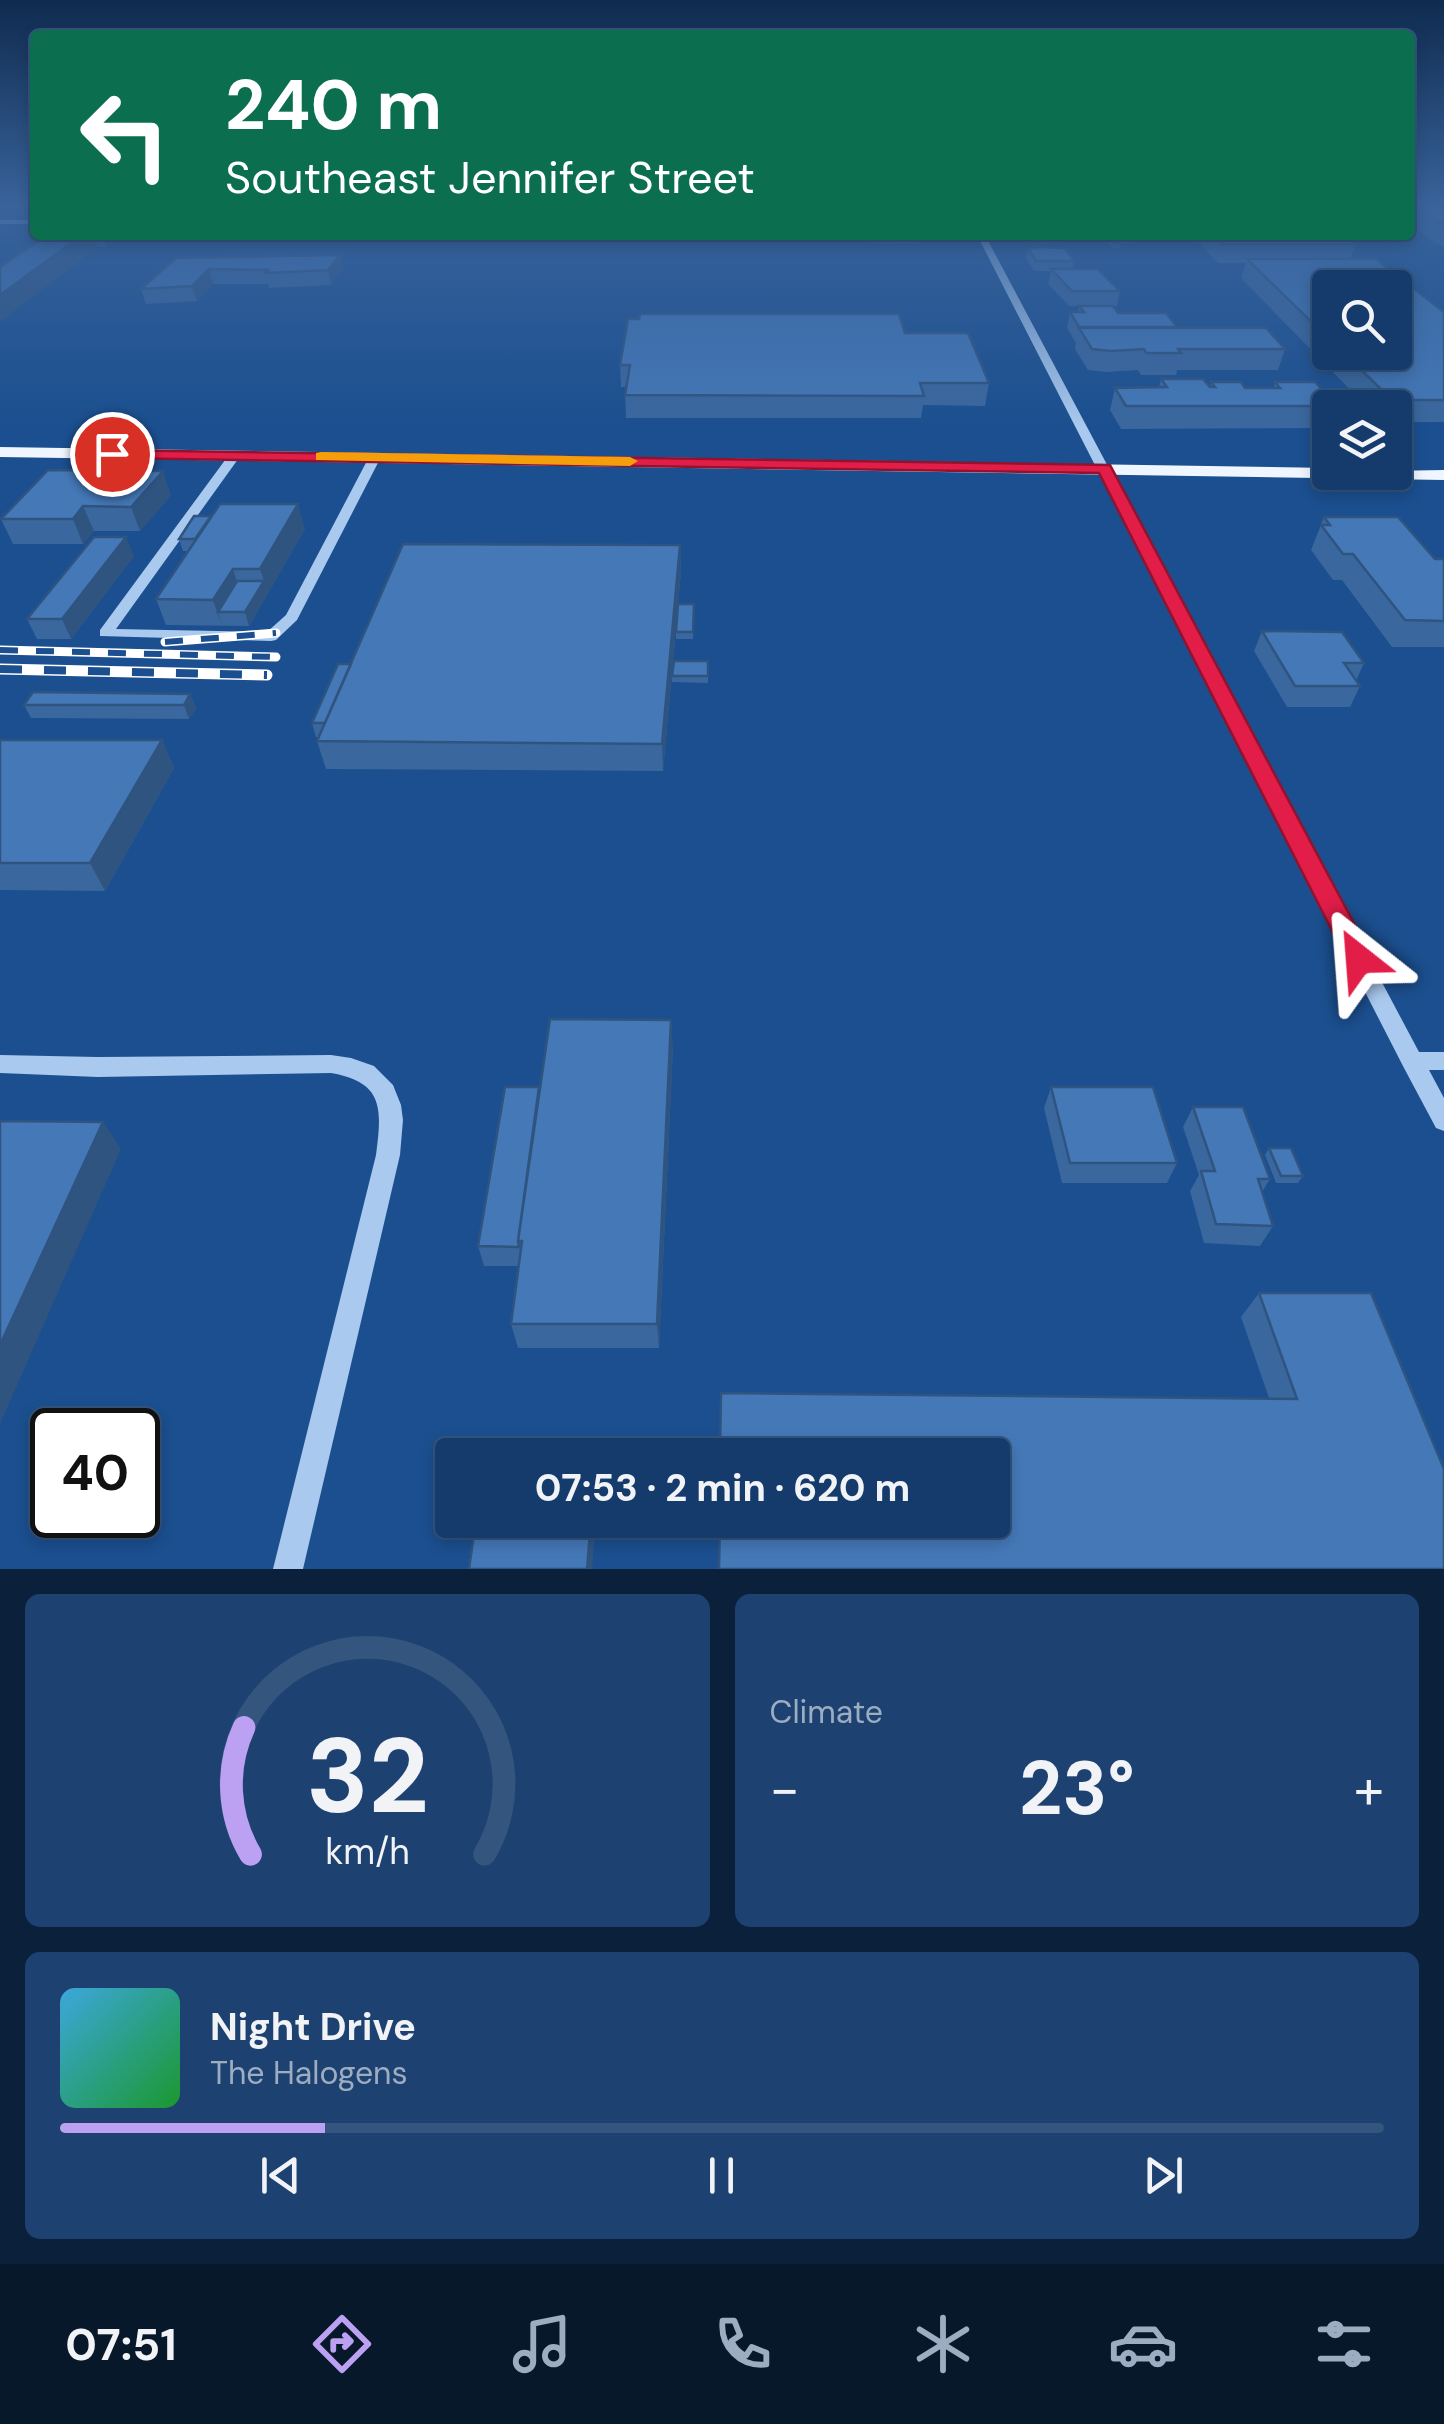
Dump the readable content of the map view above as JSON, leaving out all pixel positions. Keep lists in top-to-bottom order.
{
  "page": {
    "turn": ["240 m", "Southeast Jennifer Street"],
    "limit": "40",
    "trip": "07:53 · 2 min · 620 m",
    "tile": "Climate",
    "heat": ["−", "23°", "+"],
    "song": ["Night Drive", "The Halogens"],
    "tabs": "07:51",
    "gauge": ["32", "km/h"]
  }
}
